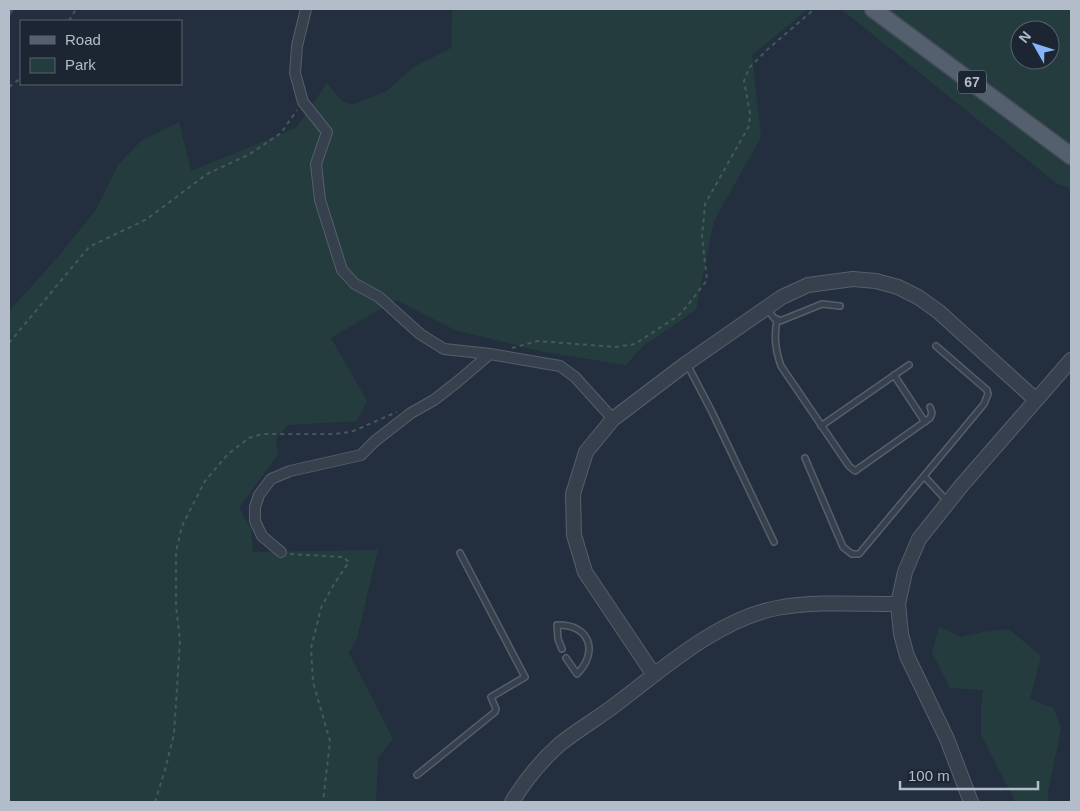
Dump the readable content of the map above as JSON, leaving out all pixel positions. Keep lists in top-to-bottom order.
{
  "streets": {
    "main road": ["67"]
  },
  "legend": ["Road", "Park"],
  "scale_bar": "100 m",
  "north": "top left"
}
